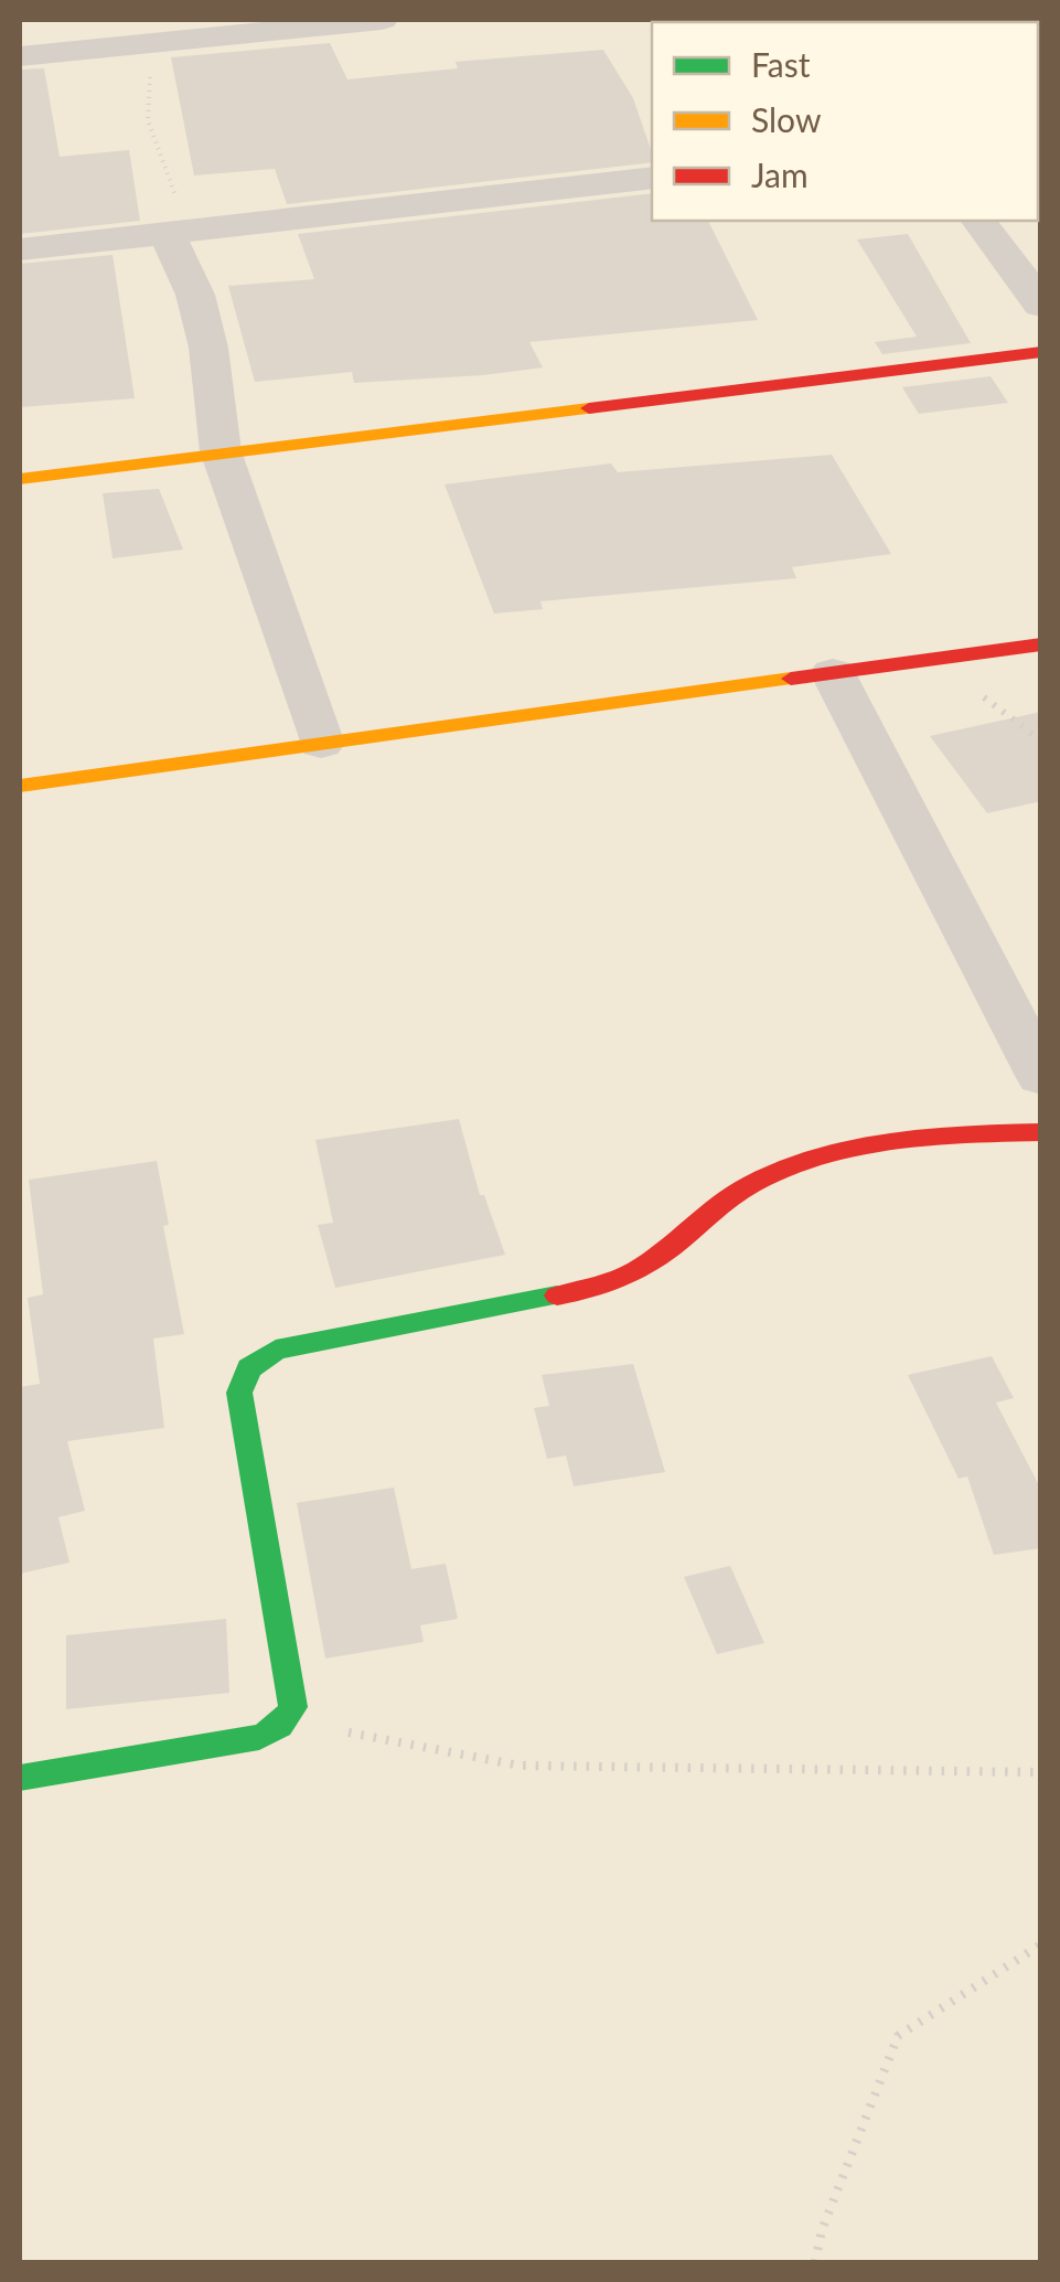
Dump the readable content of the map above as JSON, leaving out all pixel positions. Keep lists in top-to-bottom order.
{
  "legend": ["Fast", "Slow", "Jam"]
}
